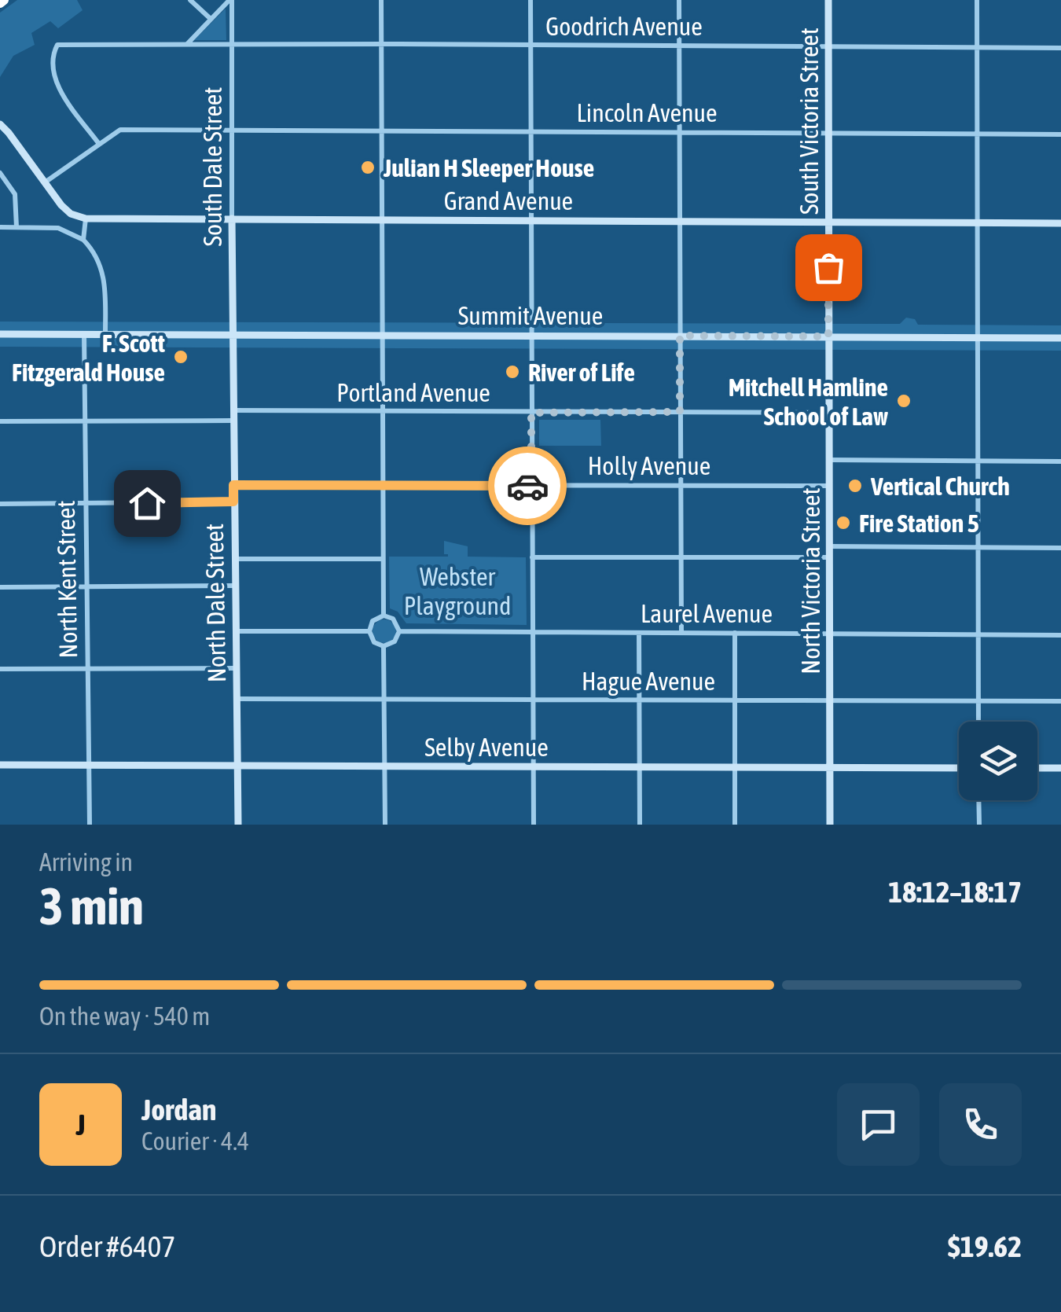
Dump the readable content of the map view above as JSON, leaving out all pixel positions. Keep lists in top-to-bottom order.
{
  "streets": {
    "street": [
      "Goodrich Avenue",
      "Lincoln Avenue",
      "South Victoria Street",
      "South Dale Street",
      "Grand Avenue",
      "Summit Avenue",
      "Portland Avenue",
      "Holly Avenue",
      "North Kent Street",
      "North Victoria Street",
      "North Dale Street",
      "Laurel Avenue",
      "Hague Avenue",
      "Selby Avenue"
    ]
  },
  "crossings": [
    ["Goodrich Avenue", "Lincoln Avenue"],
    ["Goodrich Avenue", "South Victoria Street"],
    ["Goodrich Avenue", "South Dale Street"],
    ["Lincoln Avenue", "South Victoria Street"],
    ["Lincoln Avenue", "South Dale Street"],
    ["South Victoria Street", "Grand Avenue"],
    ["South Victoria Street", "Summit Avenue"],
    ["South Victoria Street", "North Victoria Street"],
    ["South Dale Street", "Grand Avenue"],
    ["South Dale Street", "Summit Avenue"],
    ["South Dale Street", "North Dale Street"],
    ["Summit Avenue", "North Kent Street"],
    ["Summit Avenue", "North Victoria Street"],
    ["Summit Avenue", "North Dale Street"],
    ["Portland Avenue", "North Victoria Street"],
    ["Portland Avenue", "North Dale Street"],
    ["Holly Avenue", "North Victoria Street"],
    ["Holly Avenue", "North Dale Street"],
    ["North Kent Street", "Selby Avenue"],
    ["North Victoria Street", "Laurel Avenue"],
    ["North Victoria Street", "Hague Avenue"],
    ["North Victoria Street", "Selby Avenue"],
    ["North Dale Street", "Hague Avenue"],
    ["North Dale Street", "Selby Avenue"]
  ],
  "parks": ["Webster Playground"],
  "places": [
    "Julian H Sleeper House",
    "F. Scott Fitzgerald House",
    "River of Life",
    "Mitchell Hamline School of Law",
    "Vertical Church",
    "Fire Station 5"
  ],
  "page": {
    "heading": ["3 min", "Arriving in", "18:12–18:17"],
    "panel": [
      "Jordan",
      "Courier · 4.4",
      "Order #6407",
      "$19.62"
    ],
    "bar": "On the way · 540 m",
    "round": "J"
  }
}
